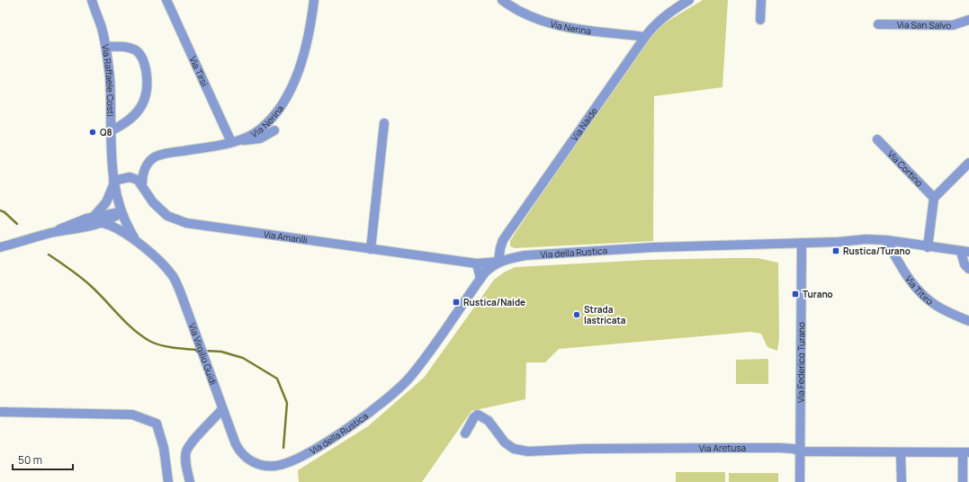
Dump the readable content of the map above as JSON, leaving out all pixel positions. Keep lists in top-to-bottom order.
{
  "streets": {
    "street": [
      "Via San Salvo",
      "Via Nerina",
      "Via Tirsi",
      "Via Raffaele Costi",
      "Via Naide",
      "Via Cortino",
      "Via Amarilli",
      "Via della Rustica",
      "Via Titiro",
      "Via Virgilio Guidi",
      "Via Federico Turano",
      "Via Aretusa"
    ]
  },
  "crossings": [
    ["Via Nerina", "Via Tirsi"],
    ["Via Nerina", "Via Naide"],
    ["Via Nerina", "Via Amarilli"],
    ["Via Raffaele Costi", "Via Virgilio Guidi"],
    ["Via Naide", "Via Amarilli"],
    ["Via Naide", "Via della Rustica"],
    ["Via Amarilli", "Via della Rustica"],
    ["Via della Rustica", "Via Titiro"],
    ["Via della Rustica", "Via Virgilio Guidi"],
    ["Via della Rustica", "Via Federico Turano"],
    ["Via Federico Turano", "Via Aretusa"]
  ],
  "places": {
    "other": ["Q8", "Strada lastricata"],
    "transit": ["Rustica/Turano", "Turano", "Rustica/Naide"]
  },
  "scale_bar": "50 m"
}
